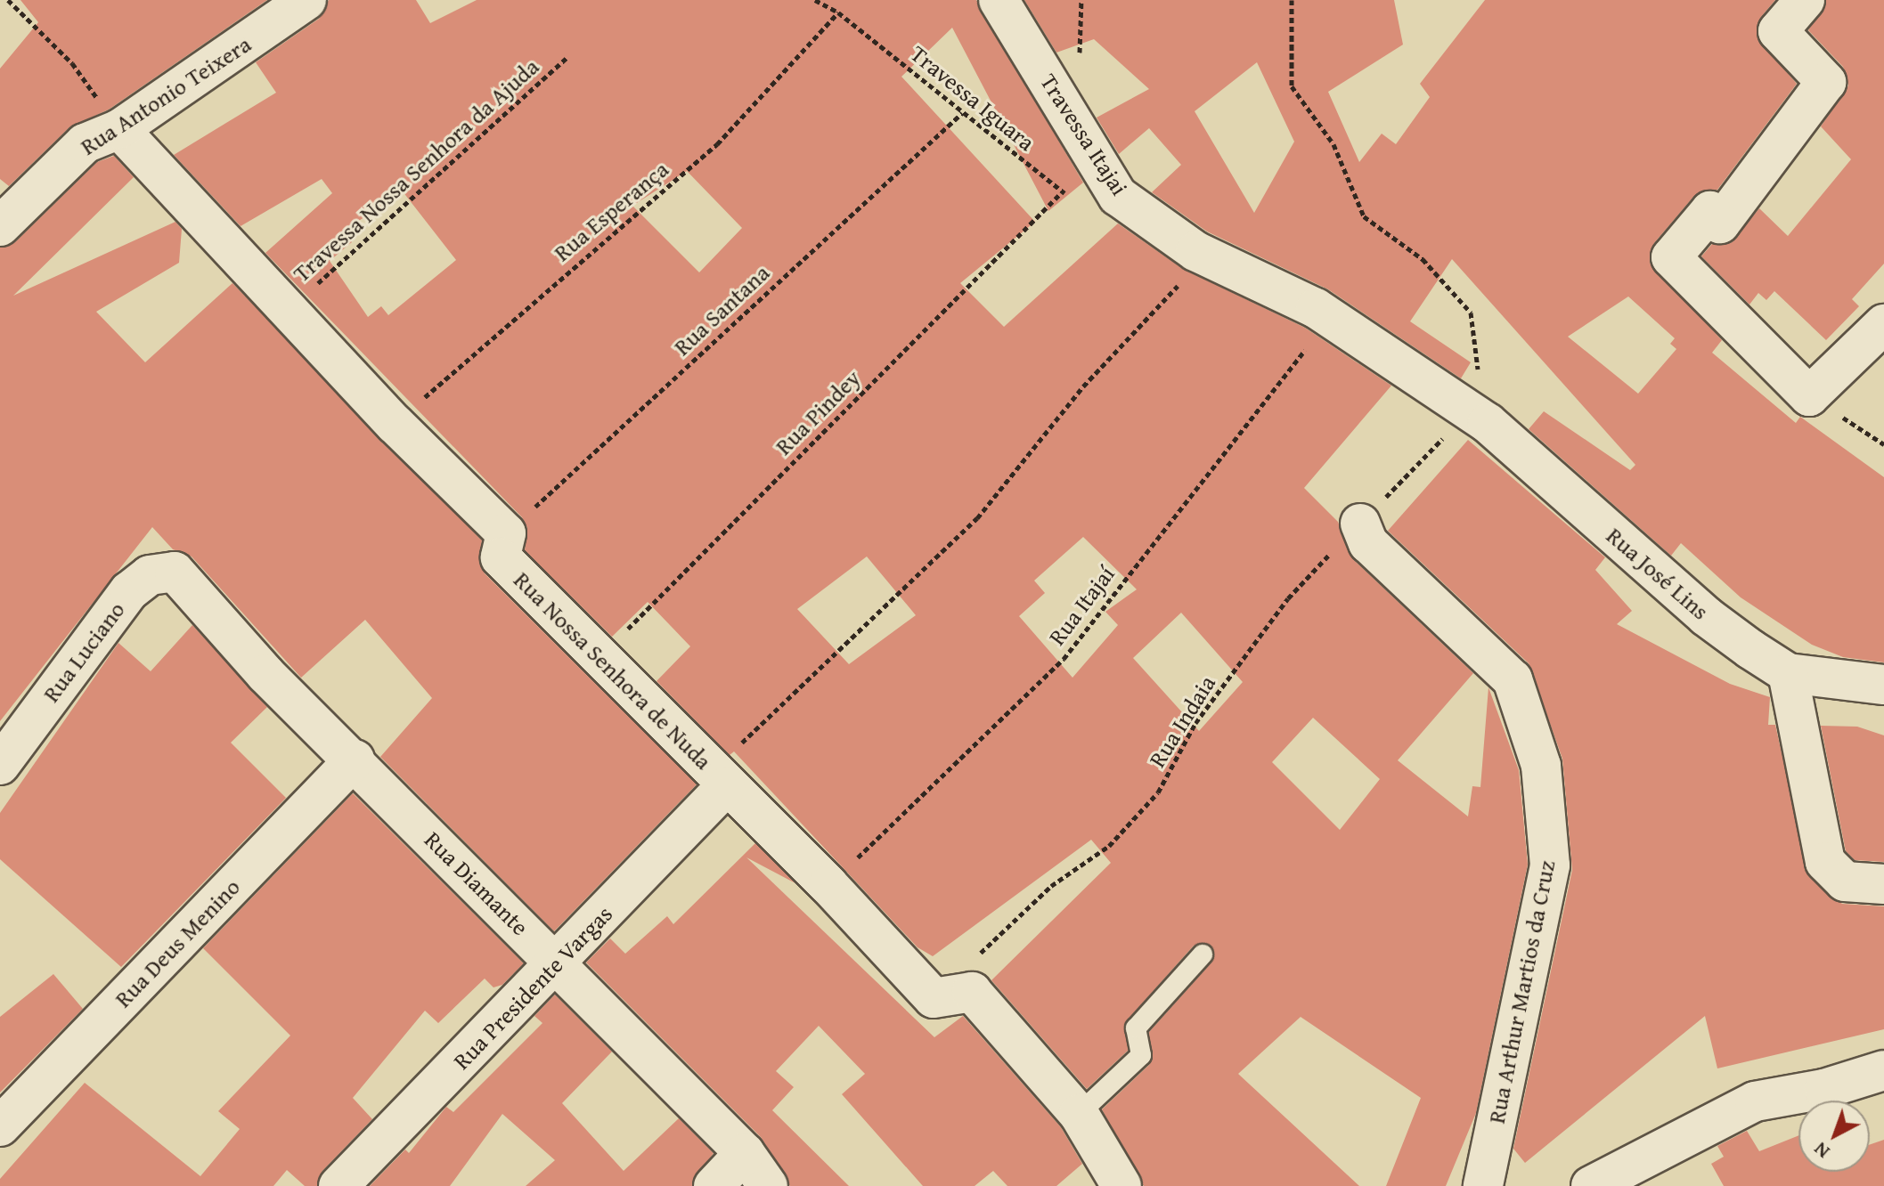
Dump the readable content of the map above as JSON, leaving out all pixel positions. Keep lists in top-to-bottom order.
{
  "streets": {
    "street": [
      "Rua Antonio Teixera",
      "Travessa Itajai",
      "Rua José Lins",
      "Rua Luciano",
      "Rua Nossa Senhora de Nuda",
      "Rua Diamante",
      "Rua Deus Menino",
      "Rua Presidente Vargas",
      "Rua Arthur Martios da Cruz"
    ],
    "path": [
      "Travessa Iguara",
      "Travessa Nossa Senhora da Ajuda",
      "Rua Esperança",
      "Rua Santana",
      "Rua Pindey",
      "Rua Itajaí",
      "Rua Indaia"
    ]
  },
  "crossings": [
    ["Travessa Iguara", "Rua Esperança"],
    ["Travessa Iguara", "Rua Santana"],
    ["Travessa Iguara", "Rua Pindey"],
    ["Travessa Itajai", "Rua José Lins"],
    ["Travessa Itajai", "Rua Itajaí"],
    ["Rua Santana", "Rua Nossa Senhora de Nuda"],
    ["Rua Pindey", "Rua Nossa Senhora de Nuda"],
    ["Rua José Lins", "Rua Itajaí"],
    ["Rua José Lins", "Rua Indaia"],
    ["Rua Itajaí", "Rua Nossa Senhora de Nuda"],
    ["Rua Luciano", "Rua Diamante"],
    ["Rua Nossa Senhora de Nuda", "Rua Indaia"],
    ["Rua Nossa Senhora de Nuda", "Rua Presidente Vargas"],
    ["Rua Indaia", "Rua Arthur Martios da Cruz"],
    ["Rua Diamante", "Rua Deus Menino"],
    ["Rua Diamante", "Rua Presidente Vargas"]
  ],
  "north": "bottom left"
}
